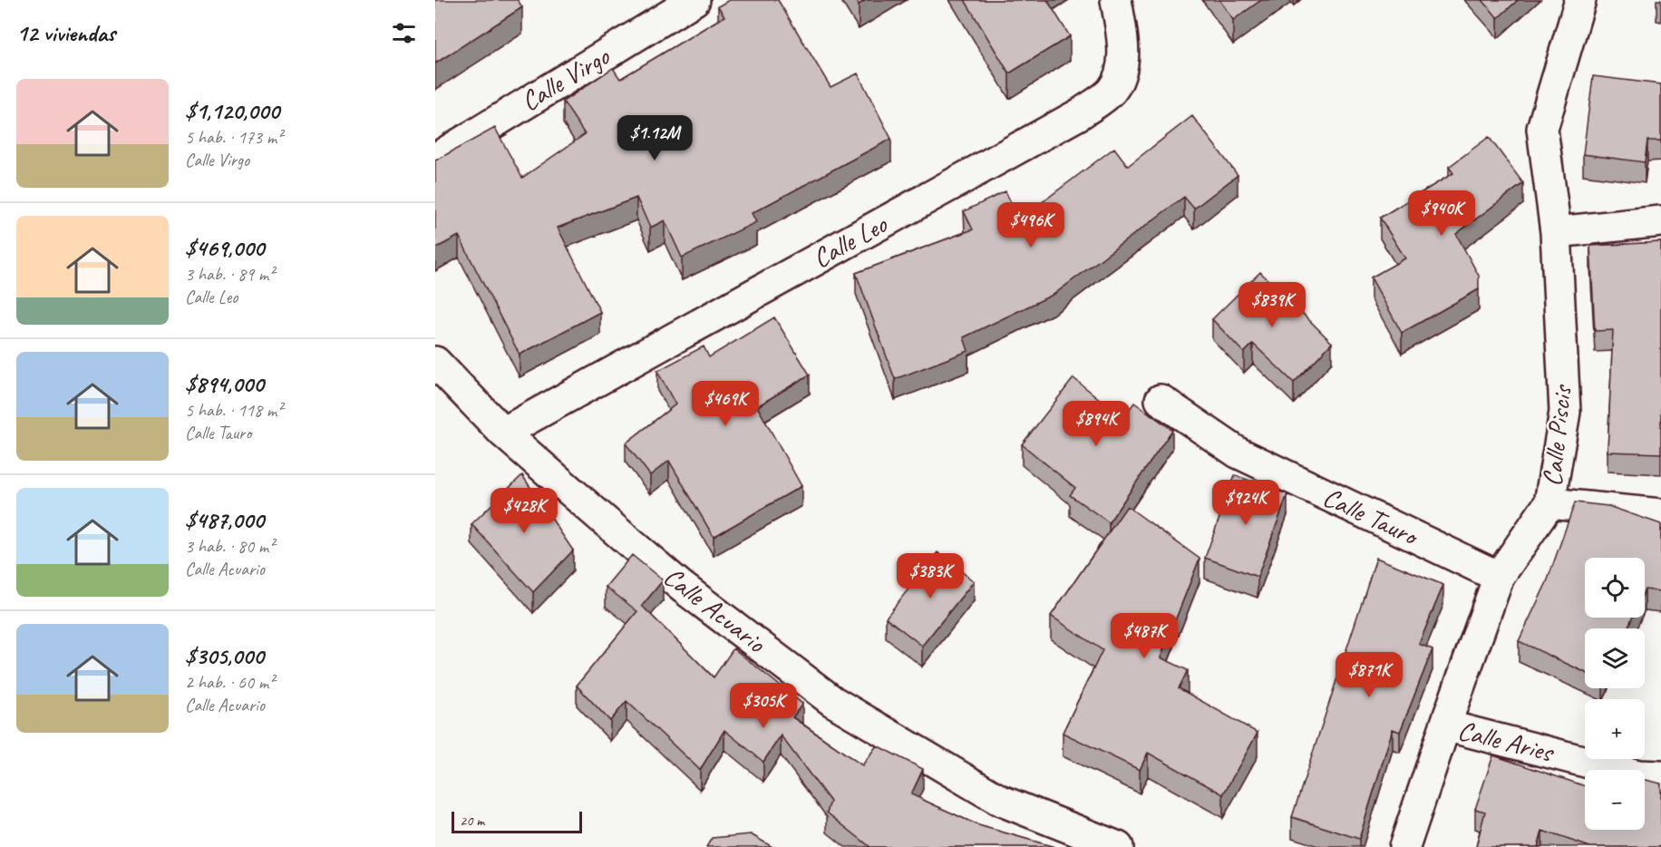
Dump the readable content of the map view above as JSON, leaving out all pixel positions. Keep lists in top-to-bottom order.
{
  "streets": {
    "street": [
      "Calle Virgo",
      "Calle Leo",
      "Calle Piscis",
      "Calle Tauro",
      "Calle Acuario",
      "Calle Aries"
    ]
  },
  "crossings": [
    ["Calle Leo", "Calle Acuario"],
    ["Calle Piscis", "Calle Tauro"],
    ["Calle Piscis", "Calle Aries"]
  ],
  "scale_bar": "20 m",
  "page": {
    "heading": "12 viviendas",
    "list": [
      {
        "name": "$1,120,000",
        "note": "5 hab. · 173 m² · Calle Virgo"
      },
      {
        "name": "$469,000",
        "note": "3 hab. · 89 m² · Calle Leo"
      },
      {
        "name": "$894,000",
        "note": "5 hab. · 118 m² · Calle Tauro"
      },
      {
        "name": "$487,000",
        "note": "3 hab. · 80 m² · Calle Acuario"
      },
      {
        "name": "$305,000",
        "note": "2 hab. · 60 m² · Calle Acuario"
      }
    ],
    "price": [
      "$1.12M",
      "$940K",
      "$496K",
      "$839K",
      "$469K",
      "$894K",
      "$924K",
      "$428K",
      "$383K",
      "$487K",
      "$871K",
      "$305K"
    ],
    "map_buttons": ["+", "−"],
    "scale": "20 m"
  }
}
